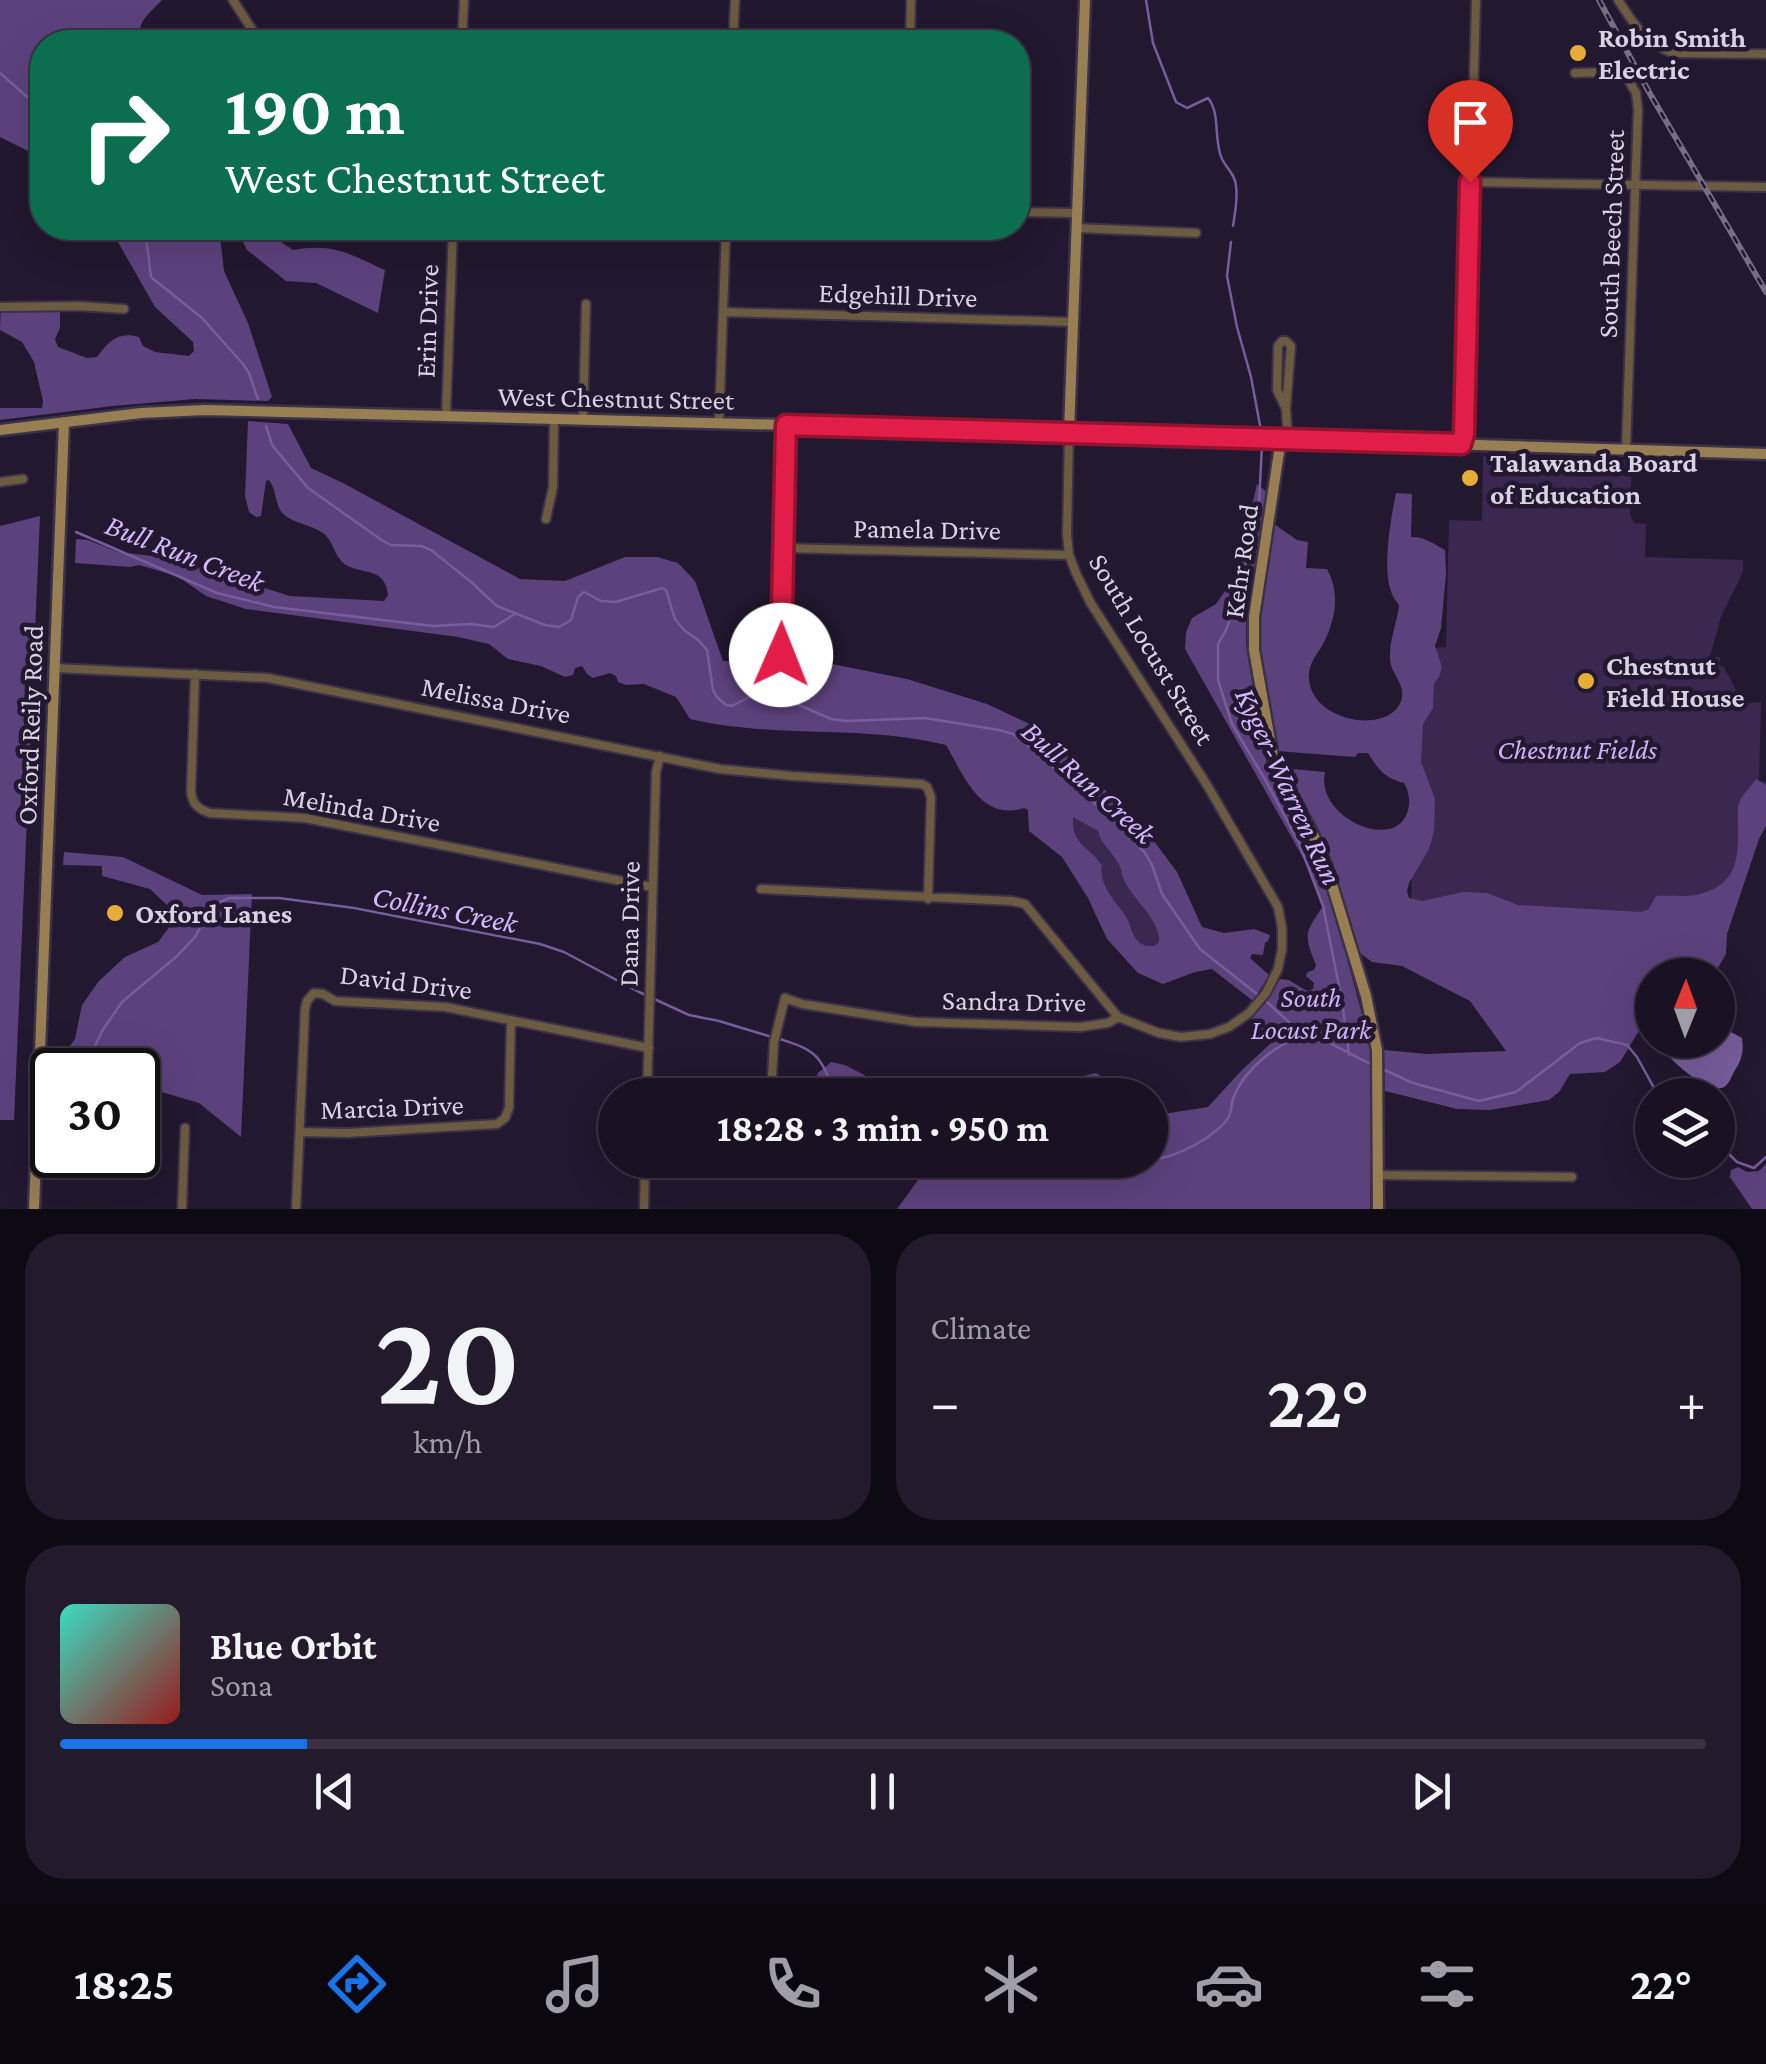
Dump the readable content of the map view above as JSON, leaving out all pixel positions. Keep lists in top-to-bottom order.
{
  "streets": {
    "main road": [
      "West Chestnut Street",
      "Kehr Road",
      "South Locust Street",
      "Oxford Reily Road"
    ],
    "street": [
      "South Beech Street",
      "Edgehill Drive",
      "Erin Drive",
      "Pamela Drive",
      "Melissa Drive",
      "Melinda Drive",
      "Dana Drive",
      "David Drive",
      "Sandra Drive",
      "Marcia Drive"
    ]
  },
  "crossings": [
    ["South Beech Street", "West Chestnut Street"],
    ["Edgehill Drive", "South Locust Street"],
    ["Erin Drive", "West Chestnut Street"],
    ["West Chestnut Street", "Kehr Road"],
    ["West Chestnut Street", "South Locust Street"],
    ["West Chestnut Street", "Oxford Reily Road"],
    ["Pamela Drive", "South Locust Street"],
    ["South Locust Street", "Sandra Drive"],
    ["Melissa Drive", "Oxford Reily Road"],
    ["Melissa Drive", "Melinda Drive"],
    ["Melissa Drive", "Dana Drive"],
    ["Melinda Drive", "Dana Drive"],
    ["Dana Drive", "David Drive"],
    ["David Drive", "Marcia Drive"]
  ],
  "water": ["Bull Run Creek", "Kyger-Warren Run", "Collins Creek"],
  "parks": ["Chestnut Fields", "South Locust Park"],
  "places": [
    "Robin Smith Electric",
    "Talawanda Board of Education",
    "Chestnut Field House",
    "Oxford Lanes"
  ],
  "north": "top",
  "page": {
    "turn": ["190 m", "West Chestnut Street"],
    "limit": "30",
    "trip": "18:28 · 3 min · 950 m",
    "tile": [
      ["20", "km/h"],
      "Climate"
    ],
    "heat": ["−", "22°", "+"],
    "song": ["Blue Orbit", "Sona"],
    "tabs": ["18:25", "22°"]
  }
}
